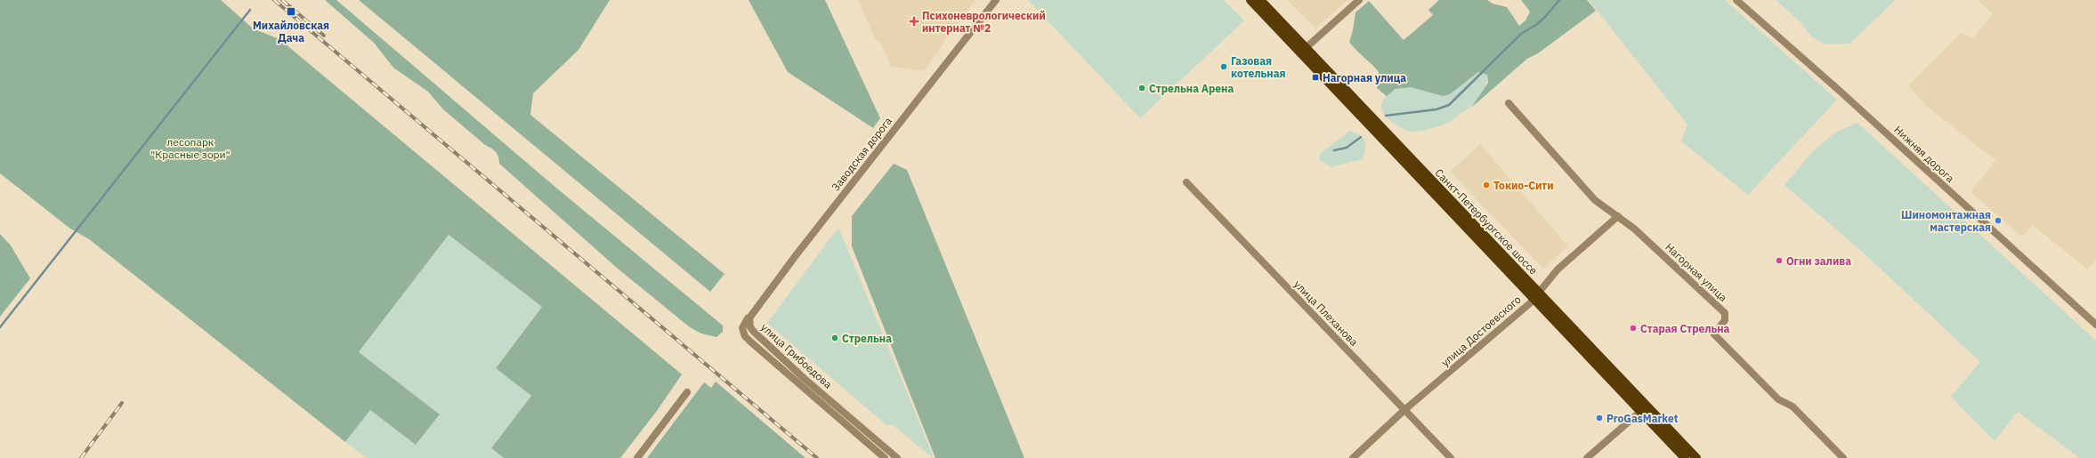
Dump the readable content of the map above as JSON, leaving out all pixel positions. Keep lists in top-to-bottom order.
{
  "streets": {
    "main road": ["Санкт-Петербургское шоссе"],
    "street": [
      "Заводская дорога",
      "Нижняя дорога",
      "Нагорная улица",
      "улица Плеханова",
      "улица Достоевского",
      "улица Грибоедова"
    ]
  },
  "crossings": [
    ["Заводская дорога", "улица Грибоедова"],
    ["Санкт-Петербургское шоссе", "улица Достоевского"],
    ["Нагорная улица", "улица Достоевского"],
    ["улица Плеханова", "улица Достоевского"]
  ],
  "parks": ["лесопарк \"Красные зори\""],
  "places": {
    "transit": ["Михайловская Дача", "Нагорная улица"],
    "health": ["Психоневрологический интернат №2"],
    "other": [
      "Газовая котельная",
      "Стрельна Арена",
      "Токио-Сити",
      "Шиномонтажная мастерская",
      "Огни залива",
      "Старая Стрельна",
      "Стрельна",
      "ProGasMarket"
    ]
  }
}
